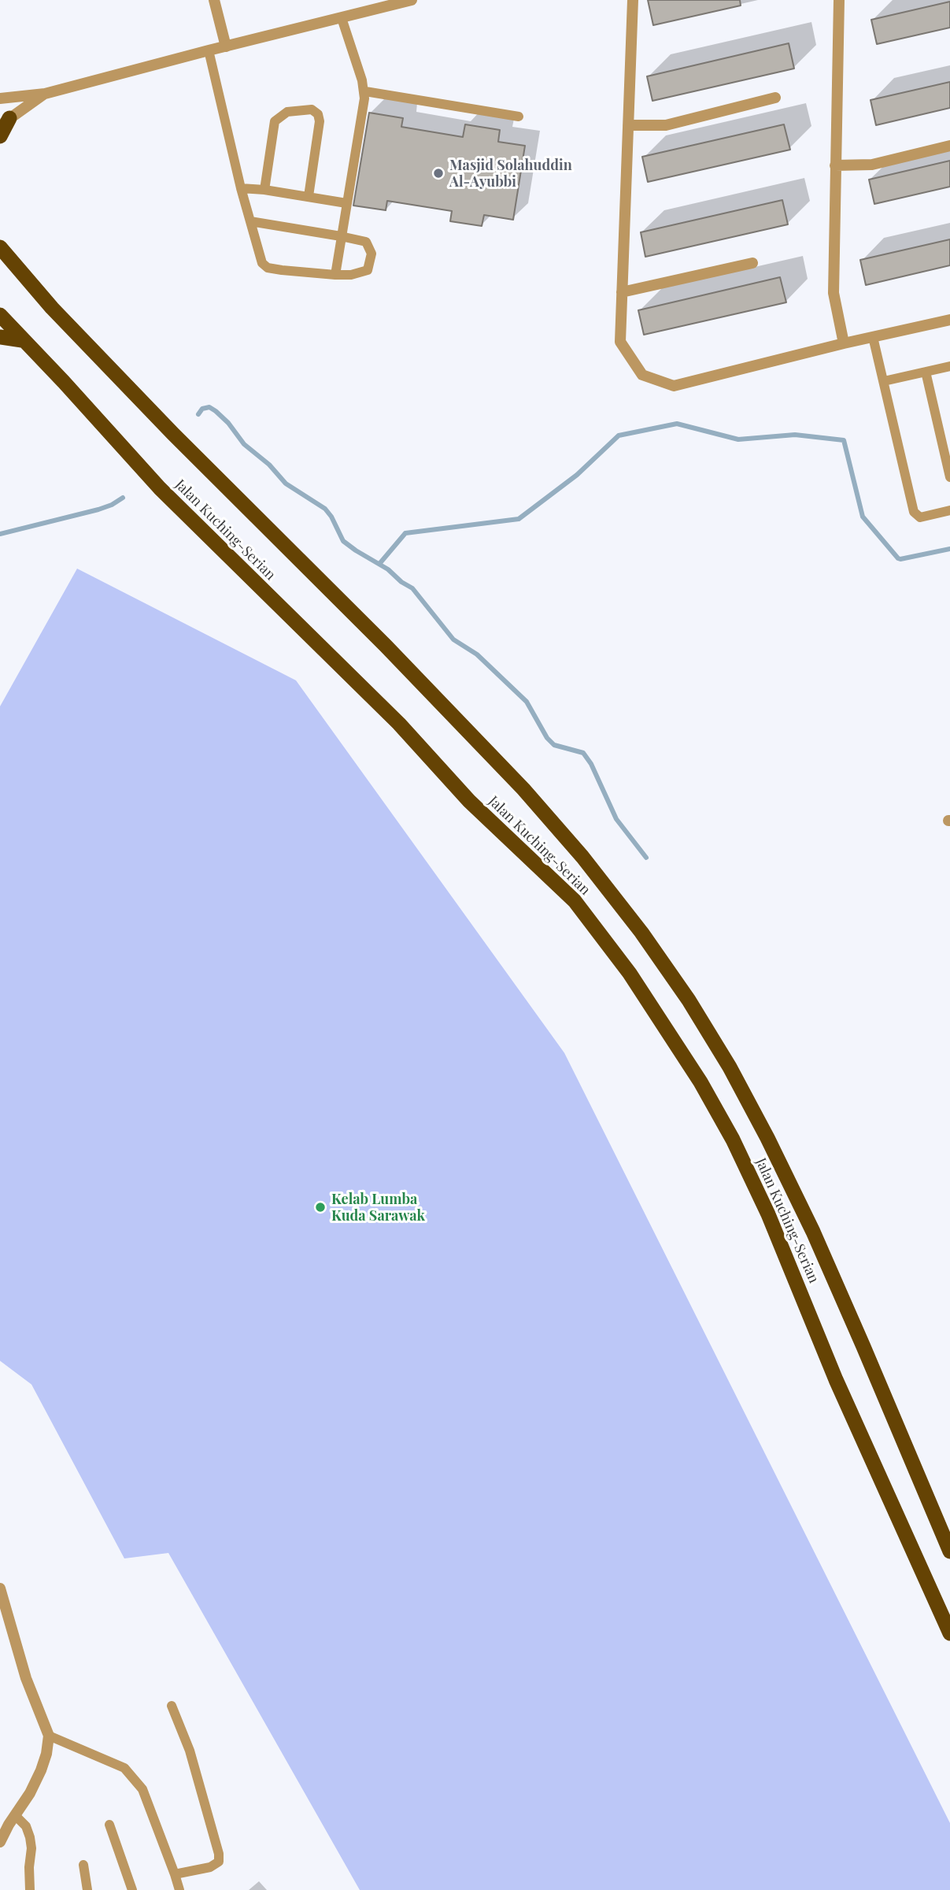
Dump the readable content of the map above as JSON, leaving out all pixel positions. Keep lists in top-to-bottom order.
{
  "streets": {
    "highway": ["Jalan Kuching-Serian"]
  },
  "places": ["Masjid Solahuddin Al-Ayubbi", "Kelab Lumba Kuda Sarawak"]
}
